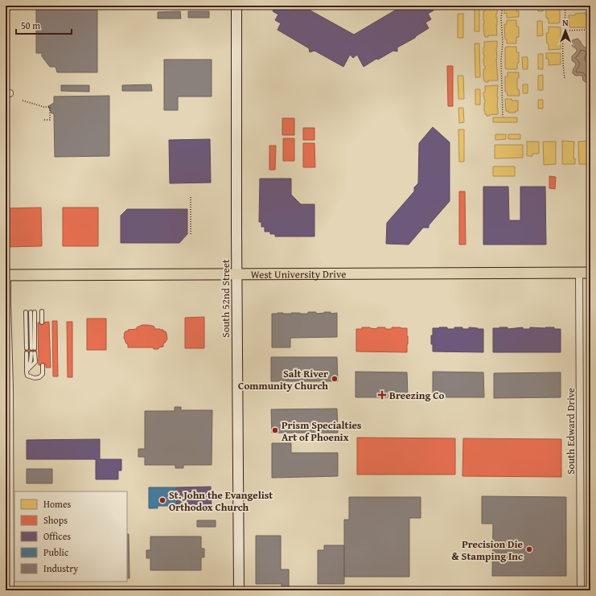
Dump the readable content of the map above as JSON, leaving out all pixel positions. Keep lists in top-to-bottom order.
{
  "streets": {
    "main road": ["West University Drive", "South 52nd Street"],
    "street": ["South Edward Drive"]
  },
  "crossings": [
    ["West University Drive", "South 52nd Street"],
    ["West University Drive", "South Edward Drive"]
  ],
  "places": {
    "other": [
      "Salt River Community Church",
      "Prism Specialties Art of Phoenix",
      "St. John the Evangelist Orthodox Church",
      "Precision Die & Stamping Inc"
    ],
    "health": ["Breezing Co"]
  },
  "legend": [
    "Homes",
    "Shops",
    "Offices",
    "Public",
    "Industry"
  ],
  "scale_bar": "50 m",
  "north": "top"
}
